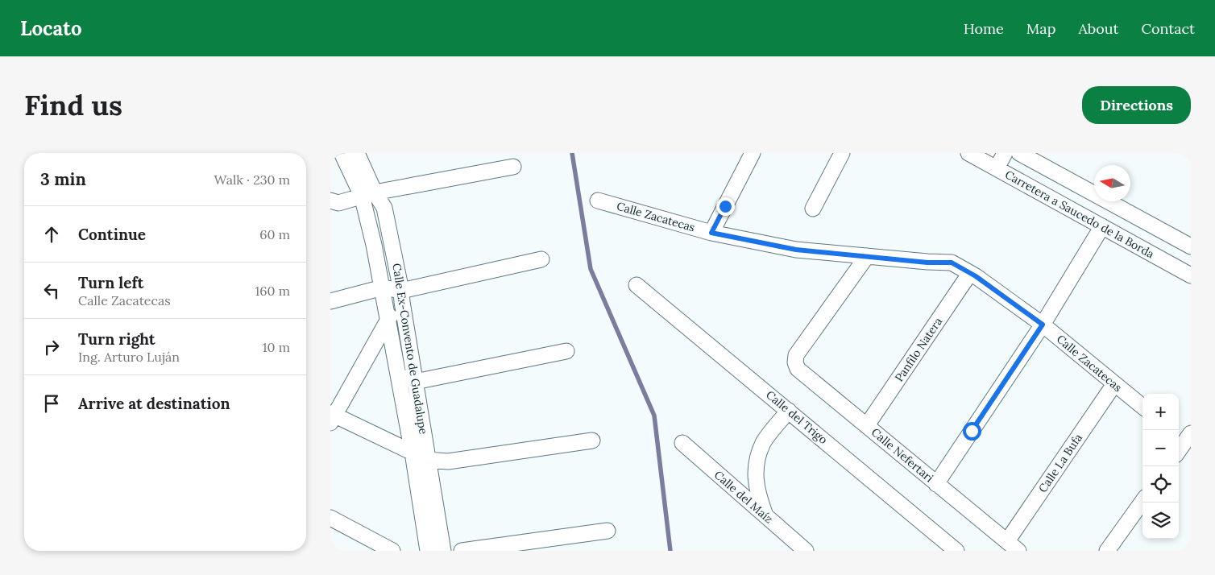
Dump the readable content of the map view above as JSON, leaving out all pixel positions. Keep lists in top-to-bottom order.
{
  "streets": {
    "street": [
      "Carretera a Saucedo de la Borda",
      "Calle Zacatecas",
      "Calle Ex-Convento de Guadalupe",
      "Panfilo Natera",
      "Calle del Trigo",
      "Calle Nefertari",
      "Calle La Bufa",
      "Calle del Maíz"
    ]
  },
  "crossings": [
    ["Calle Zacatecas", "Panfilo Natera"],
    ["Calle Zacatecas", "Calle Nefertari"],
    ["Calle Zacatecas", "Calle La Bufa"],
    ["Panfilo Natera", "Calle Nefertari"],
    ["Calle Nefertari", "Calle La Bufa"]
  ],
  "north": "left",
  "page": {
    "header": "Locato",
    "nav": [
      "Home",
      "Map",
      "About",
      "Contact"
    ],
    "buttons": "Directions",
    "title": "Find us",
    "heading": ["3 min", "Walk · 230 m"],
    "list": [
      ["Continue", "60 m"],
      ["Turn left", "Calle Zacatecas", "160 m"],
      ["Turn right", "Ing. Arturo Luján", "10 m"],
      "Arrive at destination"
    ],
    "map_buttons": ["+", "−"]
  }
}
